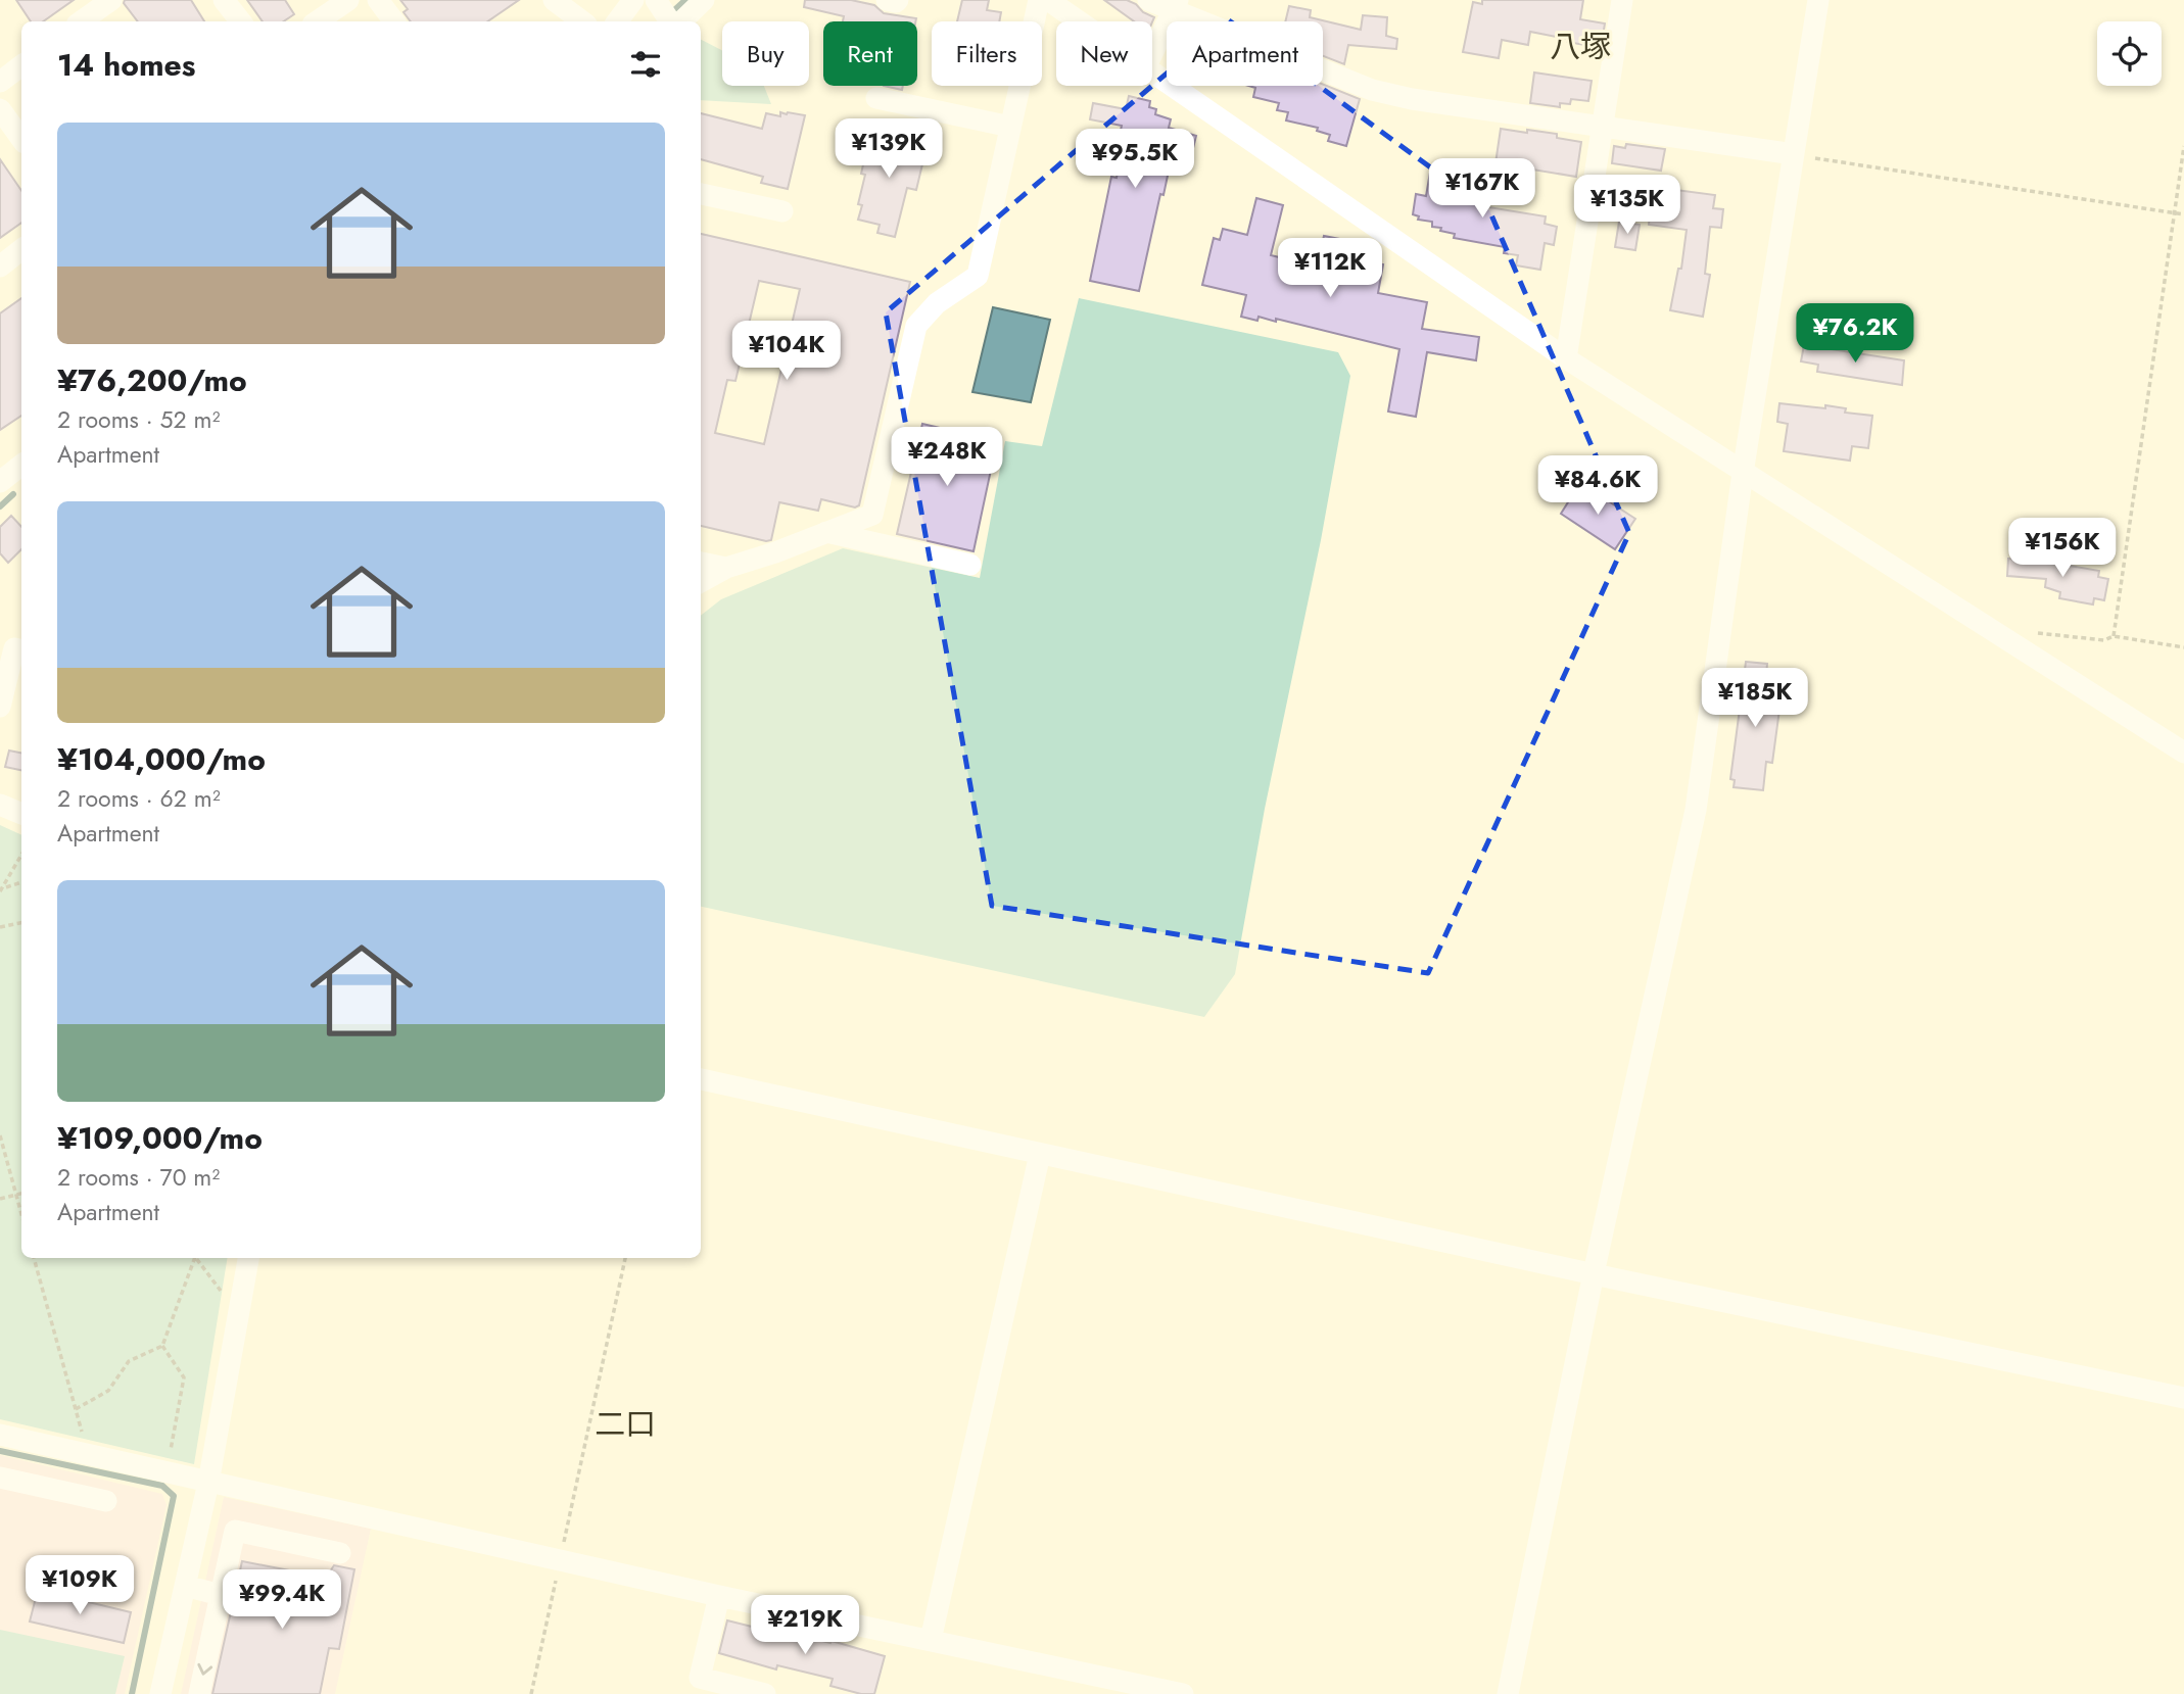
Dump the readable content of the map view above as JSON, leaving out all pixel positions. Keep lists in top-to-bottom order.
{
  "districts": ["八塚", "二口"],
  "page": {
    "chip": [
      "Buy",
      "Rent",
      "Filters",
      "New",
      "Apartment"
    ],
    "heading": "14 homes",
    "list": [
      {
        "name": "¥76,200/mo",
        "note": "2 rooms · 52 m² · Apartment"
      },
      {
        "name": "¥104,000/mo",
        "note": "2 rooms · 62 m² · Apartment"
      },
      {
        "name": "¥109,000/mo",
        "note": "2 rooms · 70 m² · Apartment"
      }
    ],
    "price": [
      "¥139K",
      "¥95.5K",
      "¥167K",
      "¥135K",
      "¥112K",
      "¥76.2K",
      "¥104K",
      "¥248K",
      "¥84.6K",
      "¥156K",
      "¥185K",
      "¥109K",
      "¥99.4K",
      "¥219K"
    ]
  }
}
